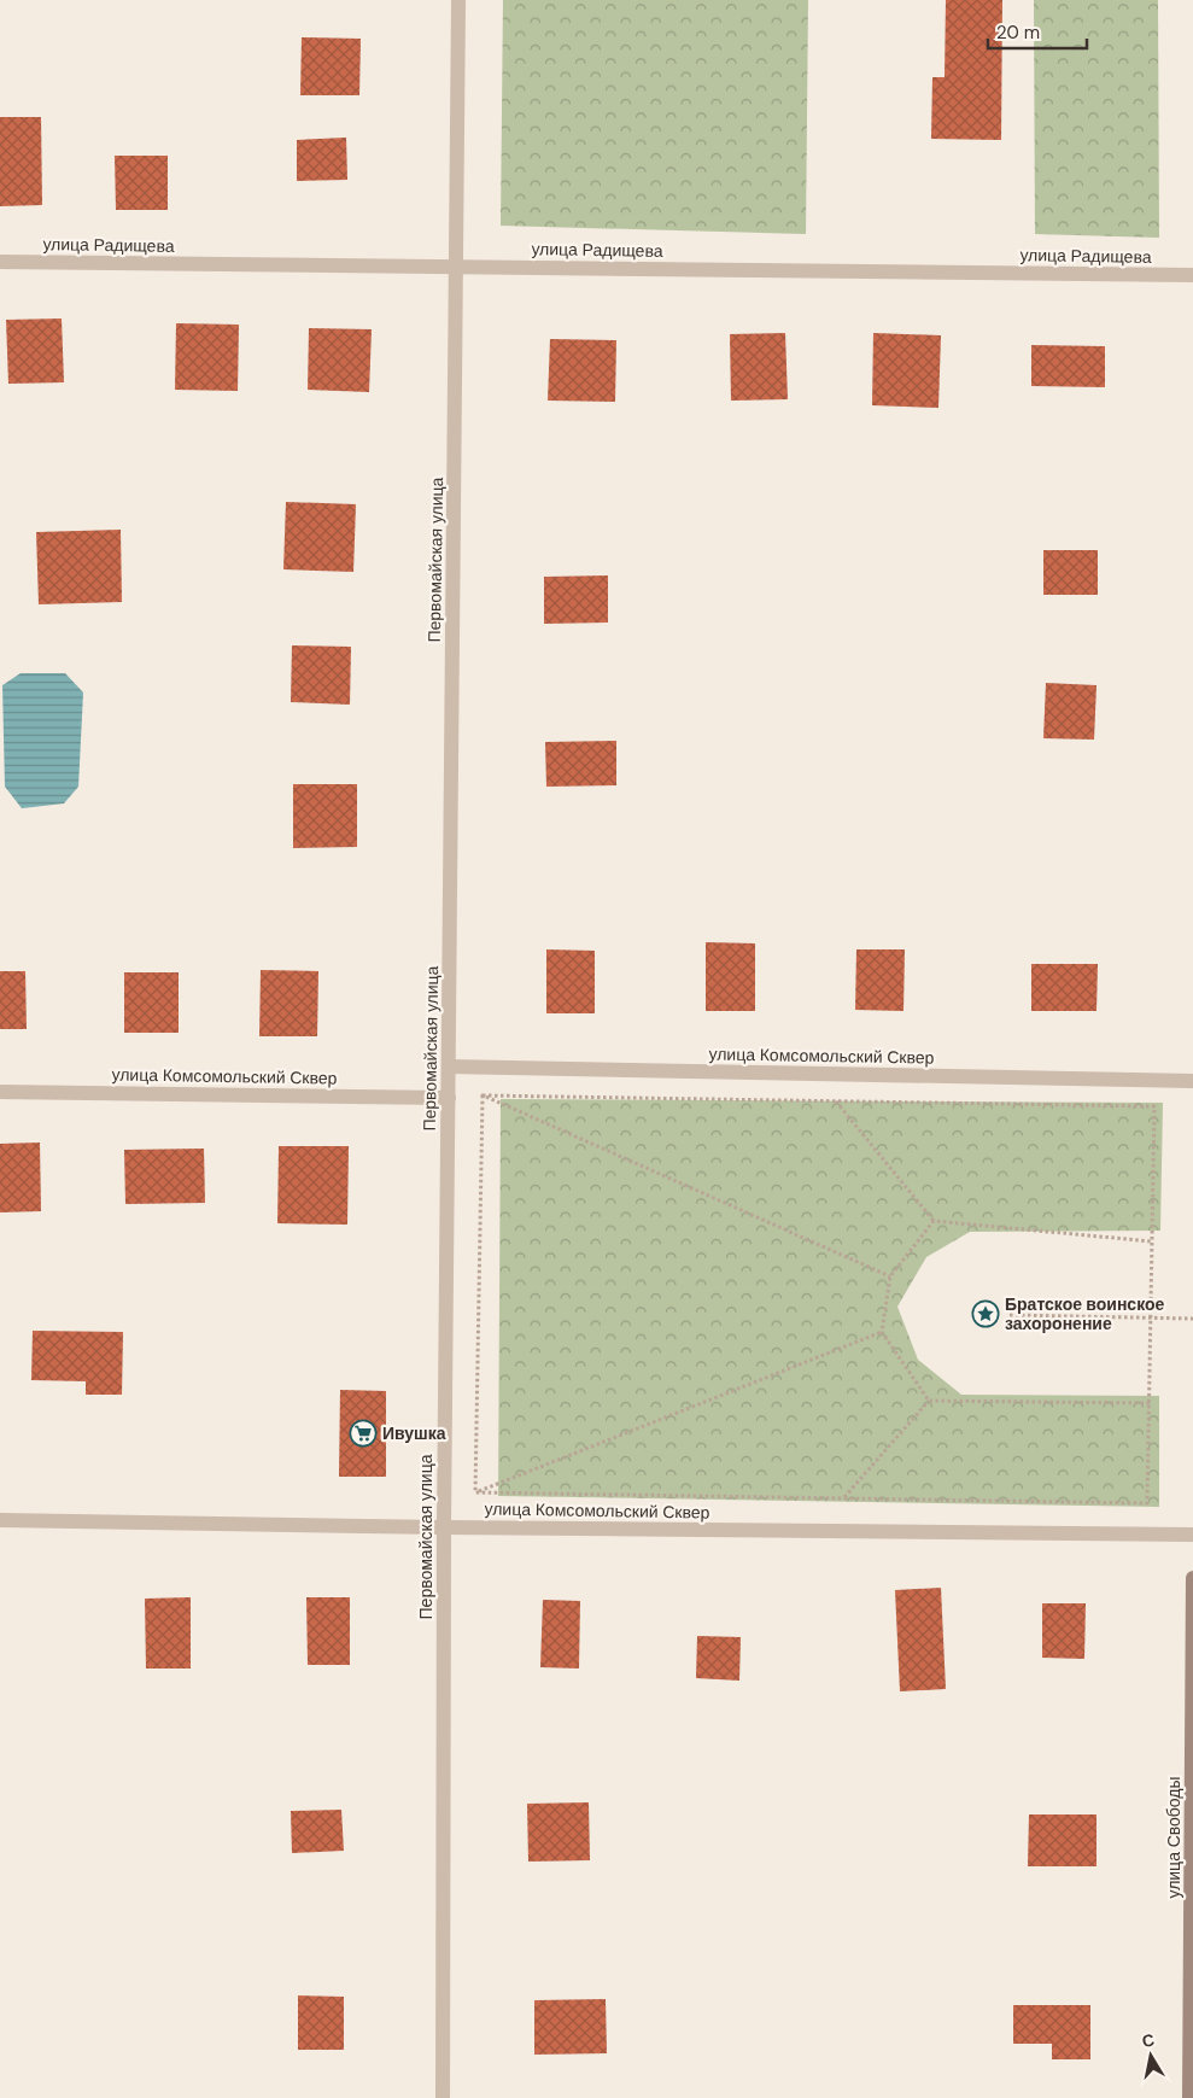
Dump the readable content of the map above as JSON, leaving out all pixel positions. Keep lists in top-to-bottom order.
{
  "streets": {
    "main road": ["улица Свободы"],
    "street": ["улица Радищева", "Первомайская улица", "улица Комсомольский Сквер"]
  },
  "crossings": [
    ["улица Радищева", "Первомайская улица"],
    ["Первомайская улица", "улица Комсомольский Сквер"]
  ],
  "places": {
    "place": ["Братское воинское захоронение"],
    "supermarket": ["Ивушка"]
  },
  "scale_bar": "20 m",
  "north": "top"
}
